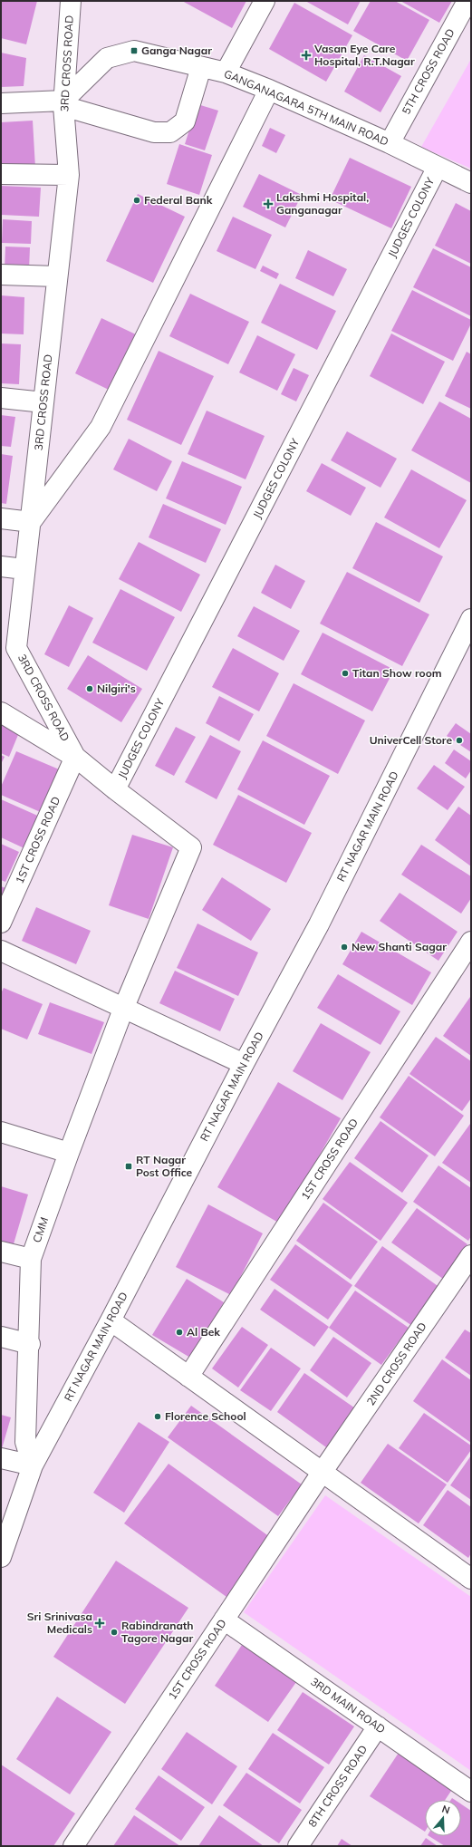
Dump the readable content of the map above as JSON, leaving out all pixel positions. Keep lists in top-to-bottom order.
{
  "streets": {
    "street": [
      "3RD CROSS ROAD",
      "5TH CROSS ROAD",
      "GANGANAGARA 5TH MAIN ROAD",
      "JUDGES COLONY",
      "RT NAGAR MAIN ROAD",
      "1ST CROSS ROAD",
      "CMM",
      "2ND CROSS ROAD",
      "3RD MAIN ROAD",
      "8TH CROSS ROAD"
    ]
  },
  "crossings": [
    ["3RD CROSS ROAD", "GANGANAGARA 5TH MAIN ROAD"],
    ["3RD CROSS ROAD", "JUDGES COLONY"],
    ["3RD CROSS ROAD", "1ST CROSS ROAD"],
    ["3RD CROSS ROAD", "CMM"],
    ["5TH CROSS ROAD", "GANGANAGARA 5TH MAIN ROAD"],
    ["GANGANAGARA 5TH MAIN ROAD", "JUDGES COLONY"],
    ["RT NAGAR MAIN ROAD", "CMM"],
    ["1ST CROSS ROAD", "2ND CROSS ROAD"],
    ["1ST CROSS ROAD", "3RD MAIN ROAD"],
    ["3RD MAIN ROAD", "8TH CROSS ROAD"]
  ],
  "places": {
    "transit": ["Ganga Nagar", "RT Nagar Post Office"],
    "health": ["Vasan Eye Care Hospital, R.T.Nagar", "Lakshmi Hospital, Ganganagar", "Sri Srinivasa Medicals"],
    "other": [
      "Federal Bank",
      "Titan Show room",
      "Nilgiri's",
      "UniverCell Store",
      "New Shanti Sagar",
      "Al Bek",
      "Florence School",
      "Rabindranath Tagore Nagar"
    ]
  },
  "north": "top"
}
